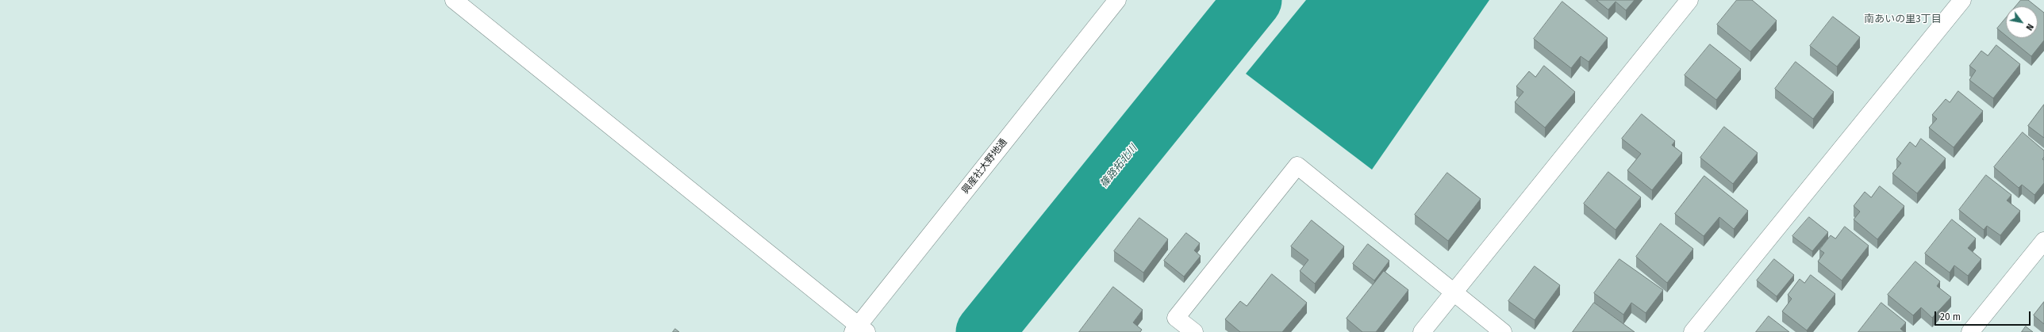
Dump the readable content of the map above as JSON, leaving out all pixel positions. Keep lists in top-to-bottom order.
{
  "streets": {
    "street": ["興産社大野地通"]
  },
  "districts": ["南あいの里3丁目"],
  "water": ["篠路拓北川"],
  "scale_bar": "20 m",
  "north": "bottom right"
}
